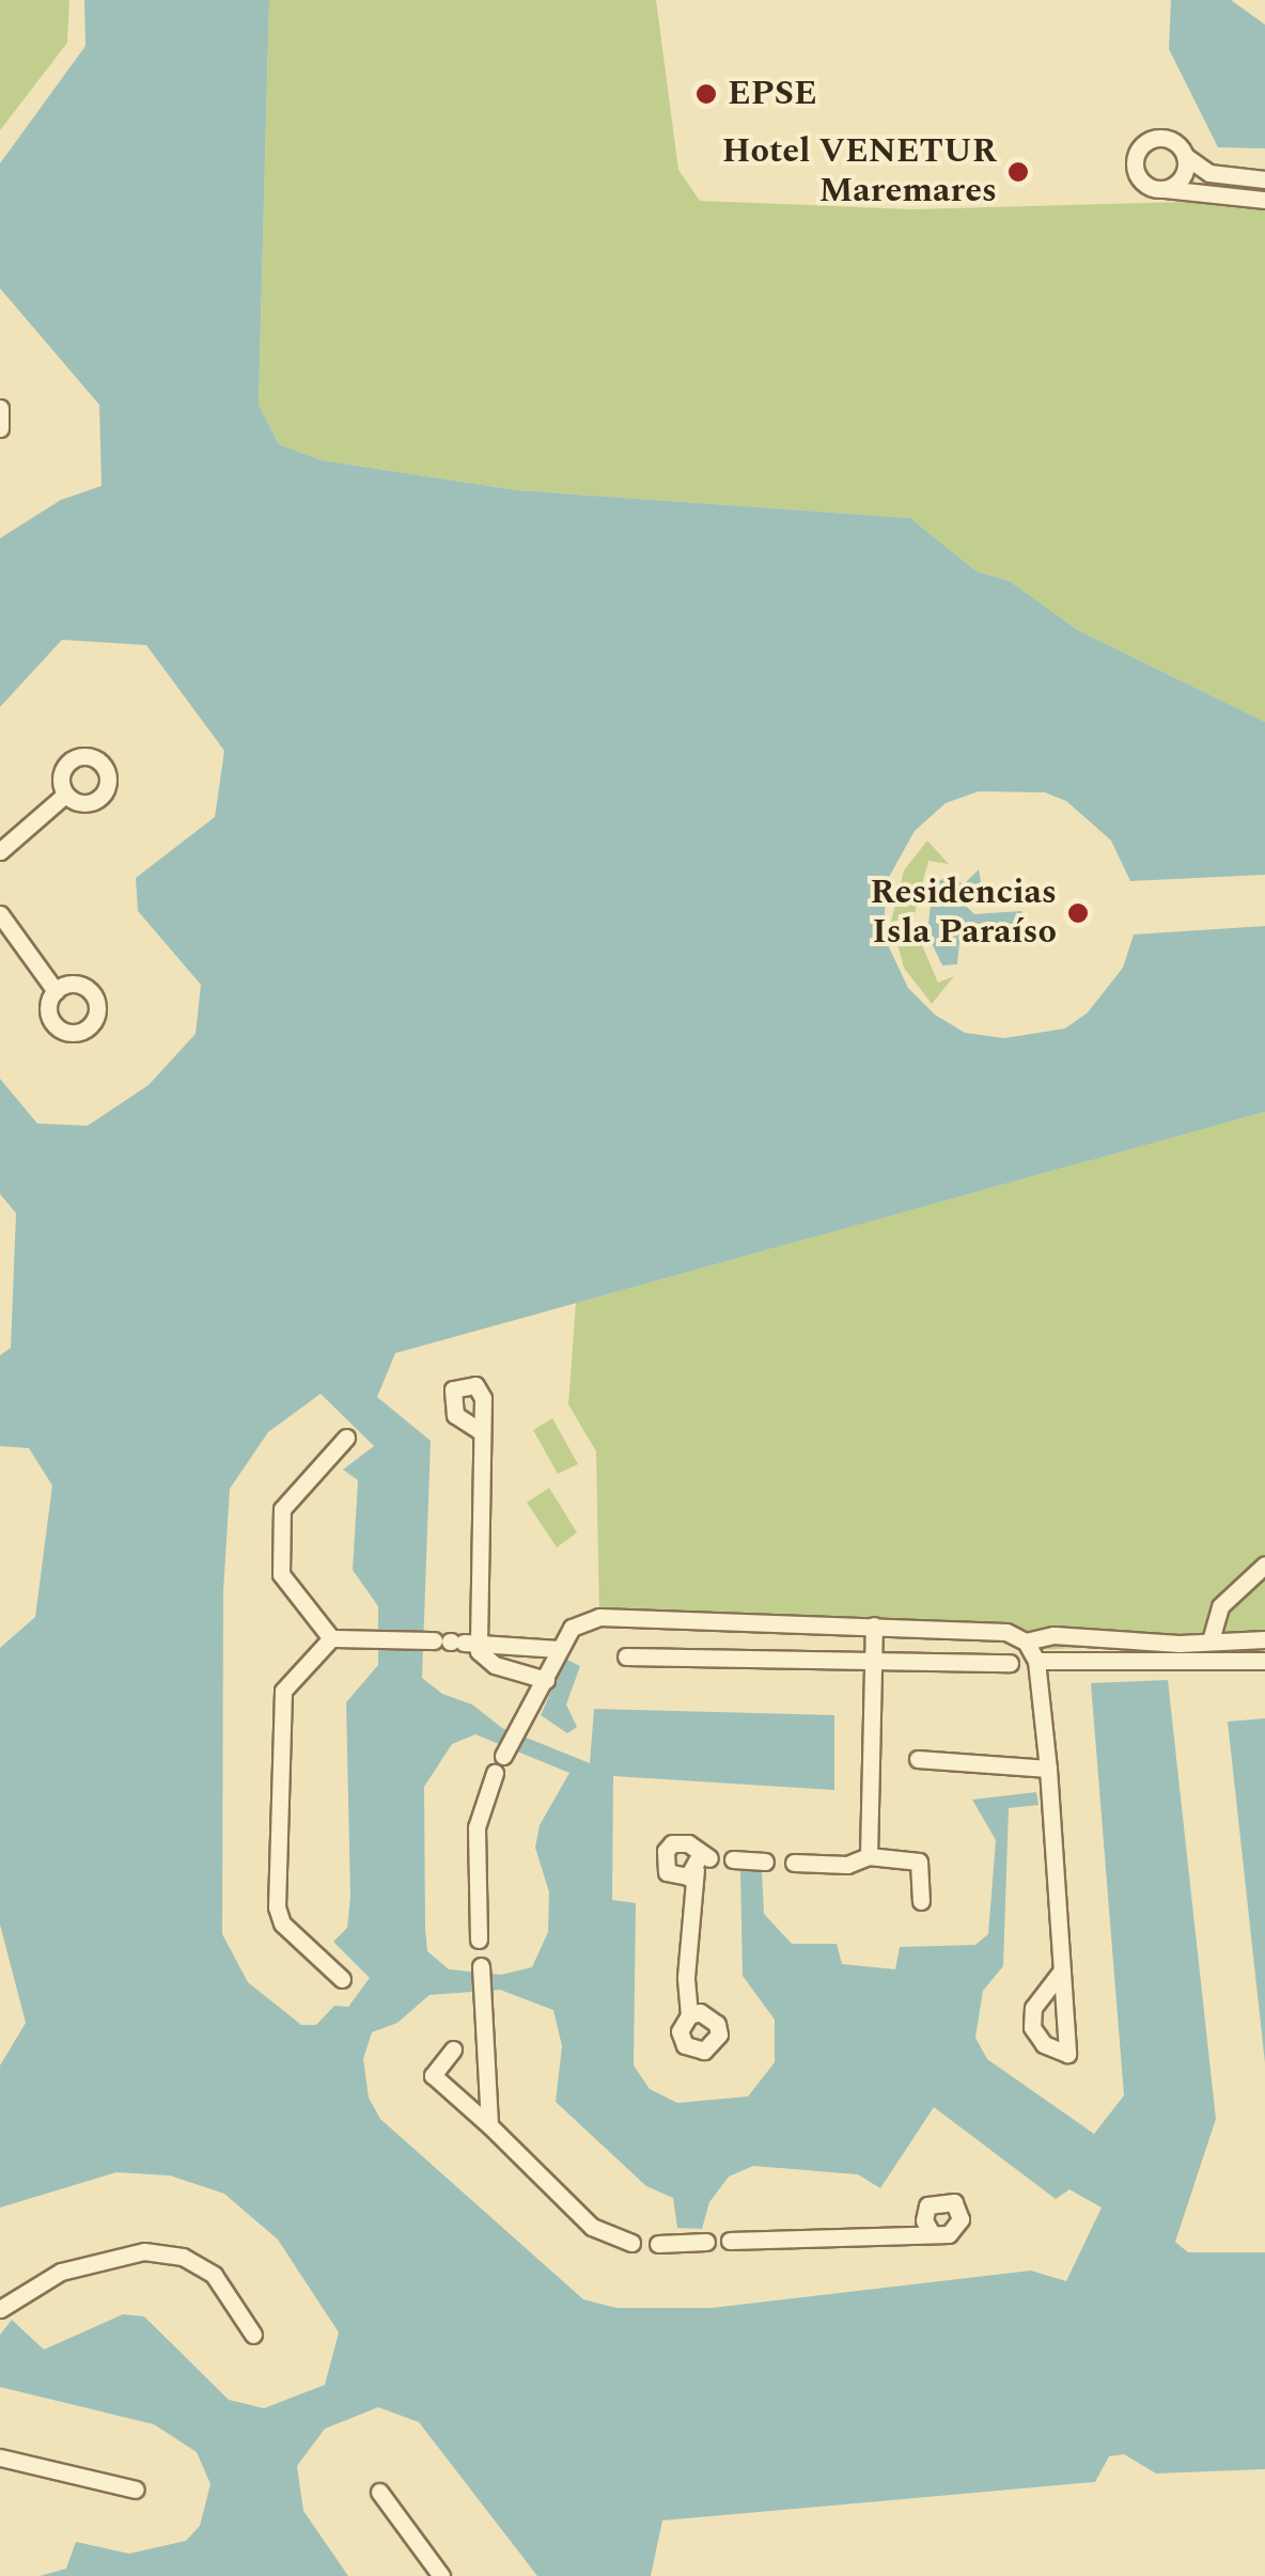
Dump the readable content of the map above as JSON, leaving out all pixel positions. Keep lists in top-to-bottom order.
{
  "places": ["EPSE", "Hotel VENETUR Maremares", "Residencias Isla Paraíso"]
}
